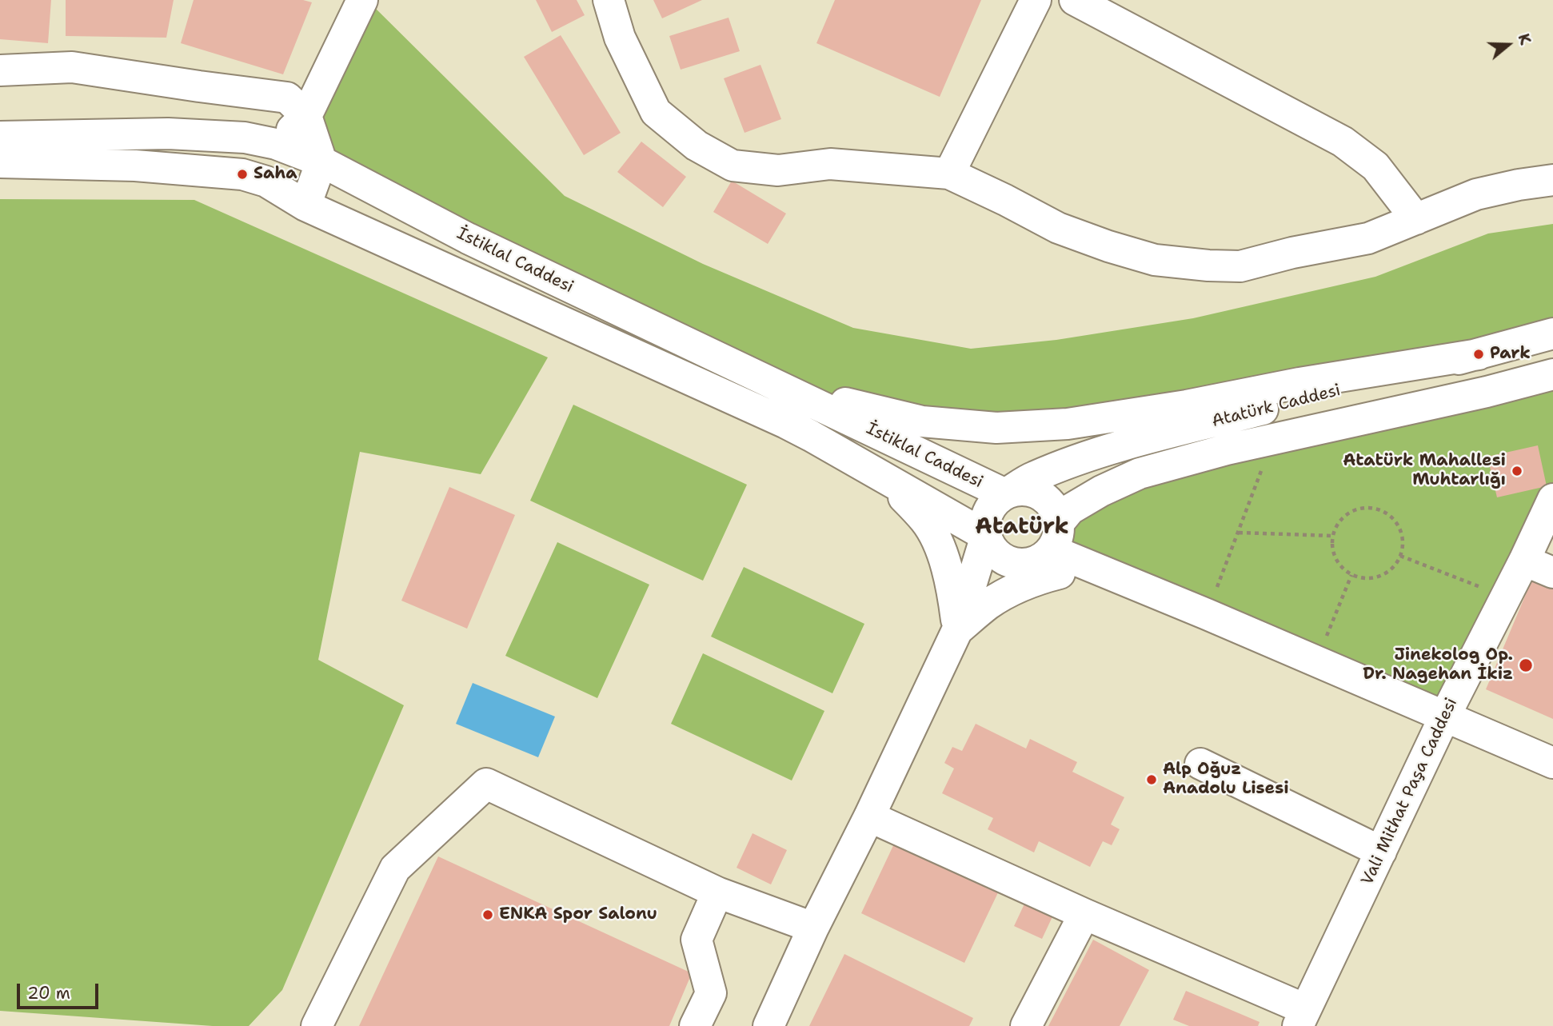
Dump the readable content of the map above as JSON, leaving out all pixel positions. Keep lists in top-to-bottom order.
{
  "streets": {
    "street": ["İstiklal Caddesi", "Atatürk Caddesi", "Vali Mithat Paşa Caddesi"]
  },
  "crossings": [
    ["İstiklal Caddesi", "Atatürk Caddesi"]
  ],
  "districts": ["Atatürk"],
  "places": [
    "Saha",
    "Park",
    "Atatürk Mahallesi Muhtarlığı",
    "Jinekolog Op. Dr. Nagehan İkiz",
    "Alp Oğuz Anadolu Lisesi",
    "ENKA Spor Salonu"
  ],
  "scale_bar": "20 m",
  "north": "right"
}
